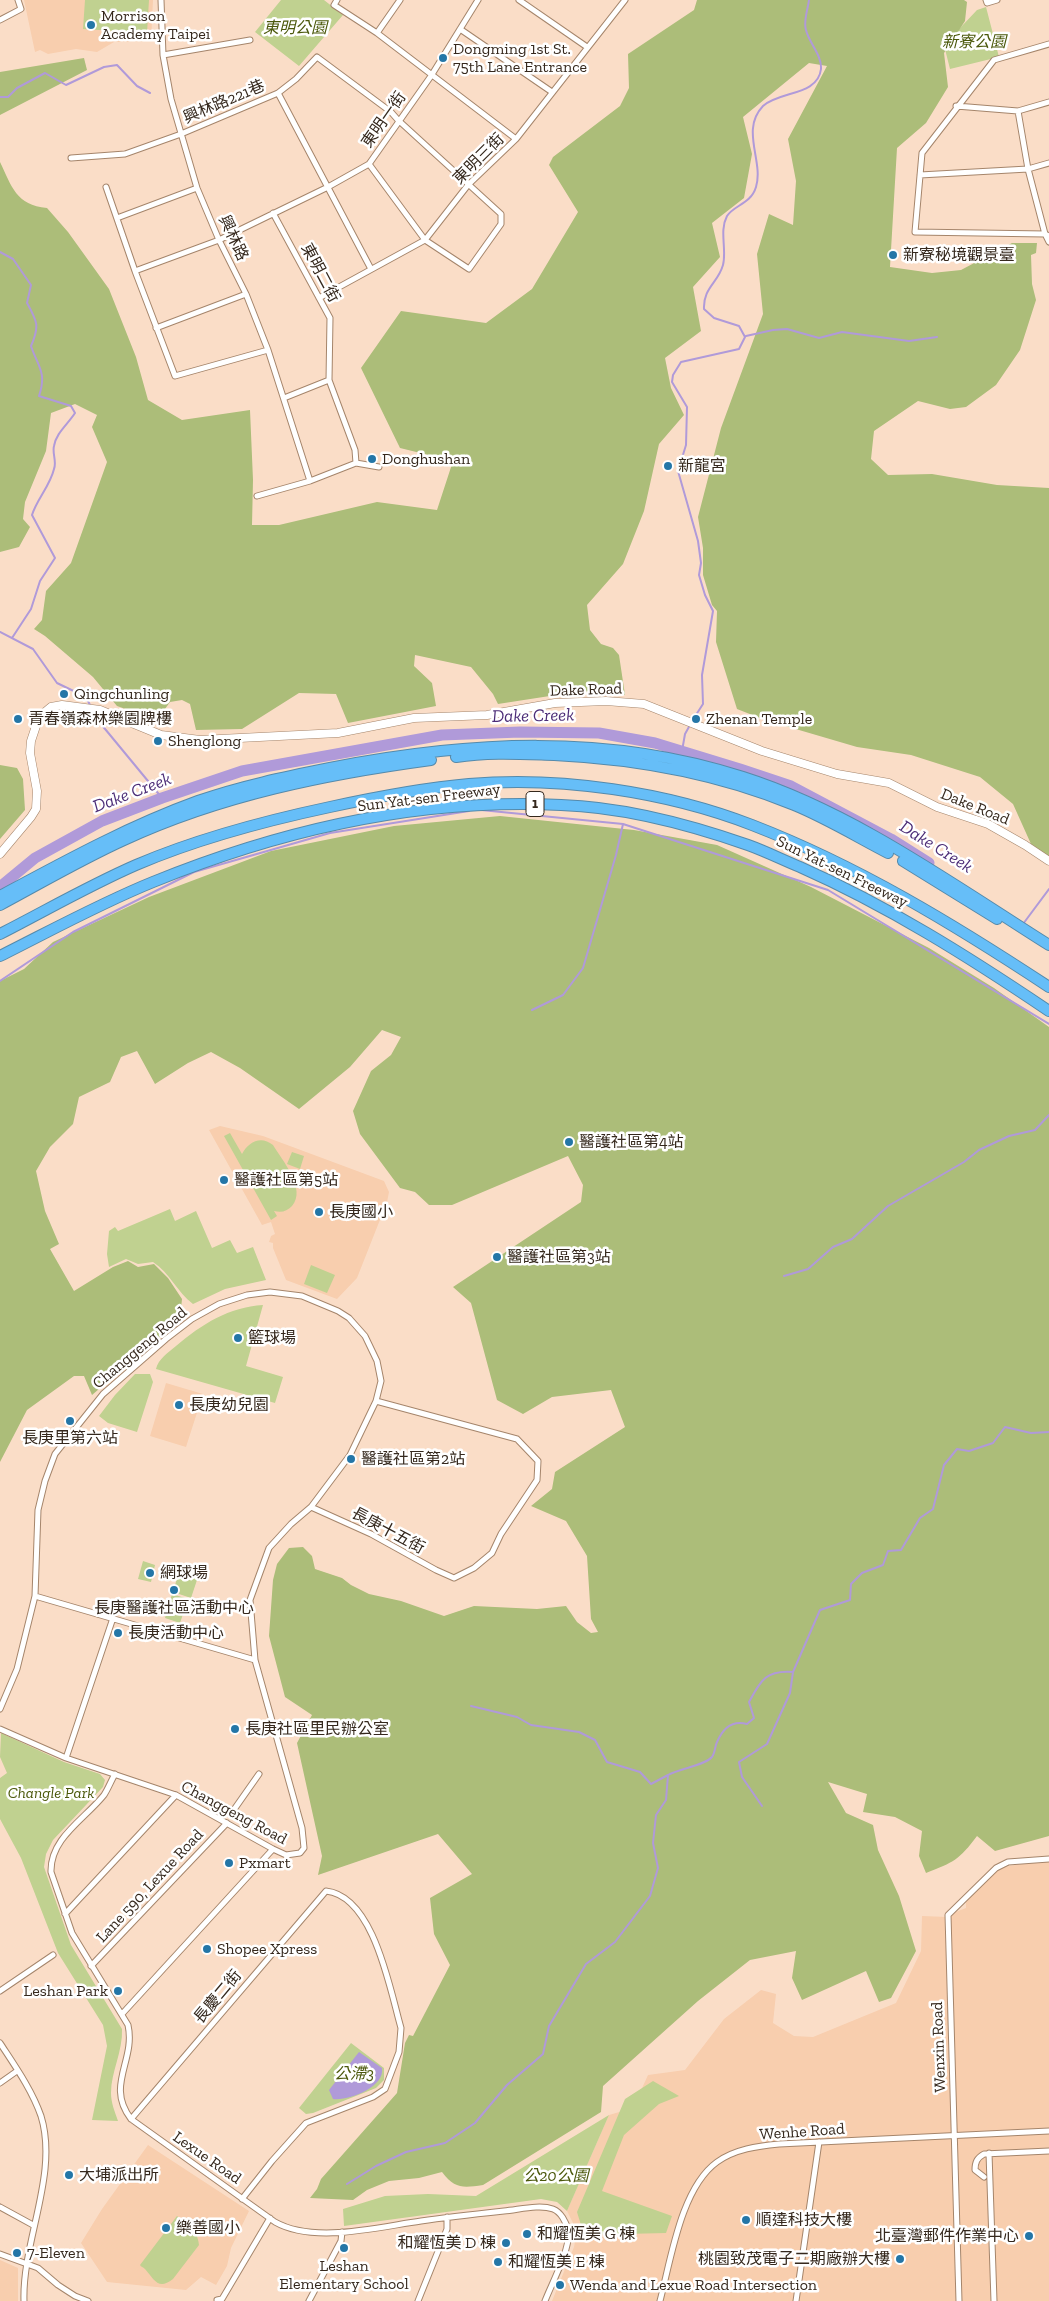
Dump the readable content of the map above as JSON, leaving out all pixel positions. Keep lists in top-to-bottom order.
{
  "streets": {
    "highway": ["Sun Yat-sen Freeway", "1"],
    "street": [
      "興林路221巷",
      "東明一街",
      "東明三街",
      "興林路",
      "東明二街",
      "Dake Road",
      "Changgeng Road",
      "長庚十五街",
      "Lane 590, Lexue Road",
      "長慶二街",
      "Wenxin Road",
      "Wenhe Road",
      "Lexue Road"
    ]
  },
  "crossings": [
    ["興林路221巷", "東明一街"],
    ["興林路221巷", "興林路"],
    ["東明一街", "興林路"],
    ["東明一街", "東明二街"],
    ["東明三街", "東明二街"],
    ["Changgeng Road", "長庚十五街"],
    ["Changgeng Road", "Lane 590, Lexue Road"],
    ["Changgeng Road", "Lexue Road"],
    ["Lane 590, Lexue Road", "Lexue Road"],
    ["長慶二街", "Lexue Road"],
    ["Wenxin Road", "Wenhe Road"]
  ],
  "water": ["Dake Creek"],
  "parks": [
    "東明公園",
    "新寮公園",
    "Changle Park",
    "公滯3",
    "公20公園"
  ],
  "places": [
    "Morrison Academy Taipei",
    "Dongming 1st St. 75th Lane Entrance",
    "新寮秘境觀景臺",
    "Donghushan",
    "新龍宮",
    "Qingchunling",
    "青春嶺森林樂園牌樓",
    "Zhenan Temple",
    "Shenglong",
    "醫護社區第4站",
    "醫護社區第5站",
    "長庚國小",
    "醫護社區第3站",
    "籃球場",
    "長庚幼兒園",
    "長庚里第六站",
    "醫護社區第2站",
    "網球場",
    "長庚醫護社區活動中心",
    "長庚活動中心",
    "長庚社區里民辦公室",
    "Pxmart",
    "Shopee Xpress",
    "Leshan Park",
    "大埔派出所",
    "順達科技大樓",
    "樂善國小",
    "和耀恆美 G 棟",
    "北臺灣郵件作業中心",
    "和耀恆美 D 棟",
    "Leshan Elementary School",
    "7-Eleven",
    "桃園致茂電子二期廠辦大樓",
    "和耀恆美 E 棟",
    "Wenda and Lexue Road Intersection"
  ]
}
